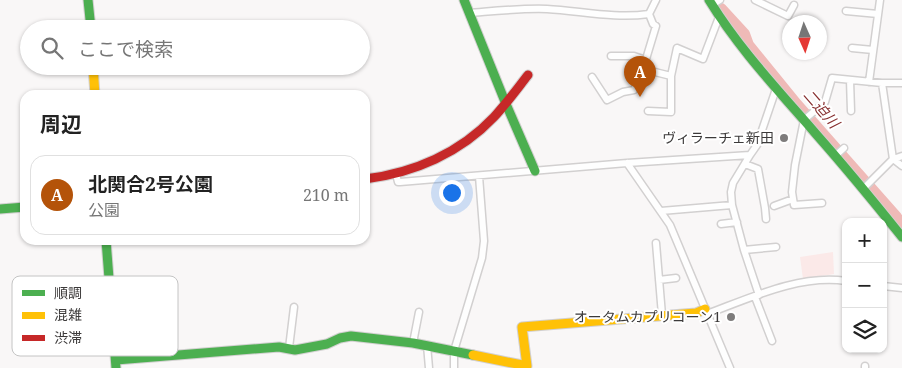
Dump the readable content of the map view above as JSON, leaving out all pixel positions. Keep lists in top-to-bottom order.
{
  "water": ["二迫川"],
  "places": ["ヴィラーチェ新田", "オータムカプリコーン1"],
  "legend": ["順調", "混雑", "渋滞"],
  "north": "bottom",
  "page": {
    "search": "ここで検索",
    "pins": "A",
    "heading": "周辺",
    "list": [
      {
        "mark": "A",
        "name": "北関合2号公園",
        "note": "公園",
        "value": "210 m"
      }
    ],
    "map_buttons": ["+", "−"]
  }
}
